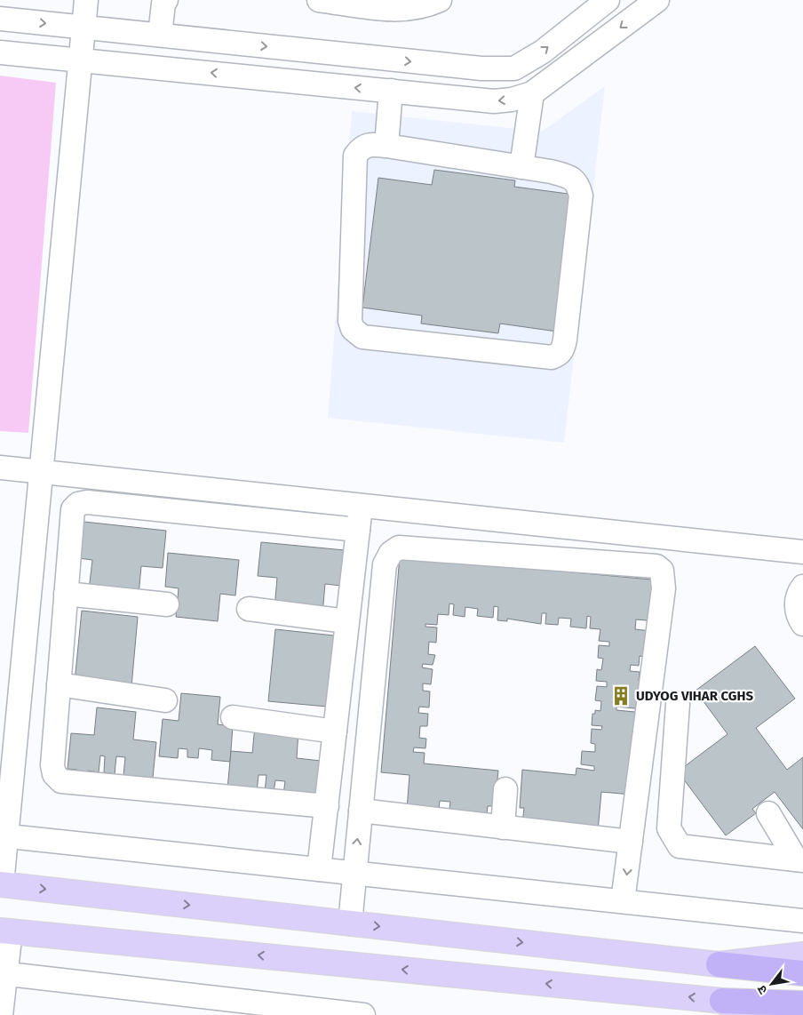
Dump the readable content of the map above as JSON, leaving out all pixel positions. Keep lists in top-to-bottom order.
{
  "places": {
    "building": ["UDYOG VIHAR CGHS"]
  },
  "north": "bottom left"
}
